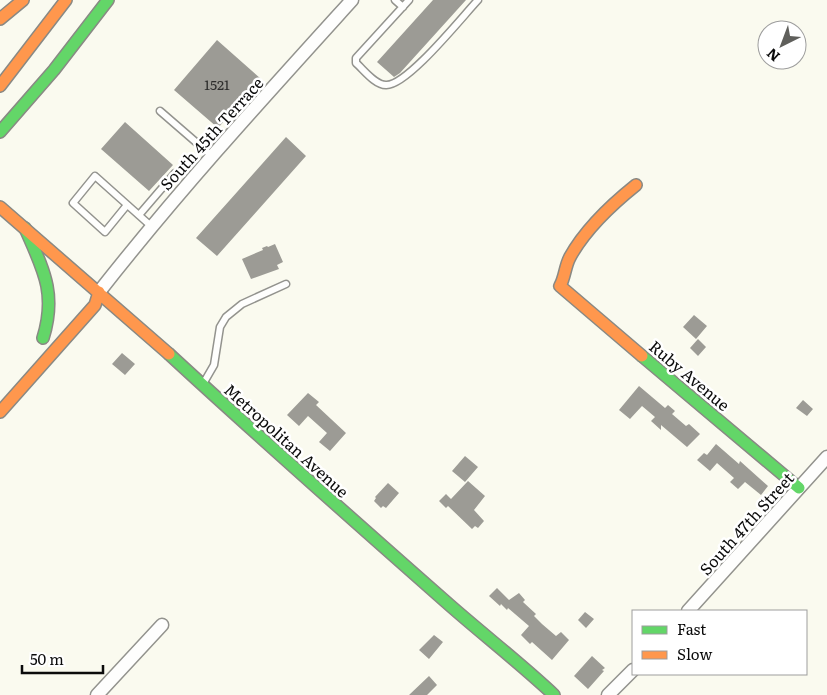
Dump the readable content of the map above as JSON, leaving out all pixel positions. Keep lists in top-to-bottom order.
{
  "streets": {
    "main road": ["Ruby Avenue", "Metropolitan Avenue"],
    "street": ["South 45th Terrace", "South 47th Street"]
  },
  "crossings": [
    ["South 45th Terrace", "Metropolitan Avenue"],
    ["Ruby Avenue", "South 47th Street"]
  ],
  "house_numbers": ["1521"],
  "legend": ["Fast", "Slow"],
  "scale_bar": "50 m",
  "north": "bottom left"
}
